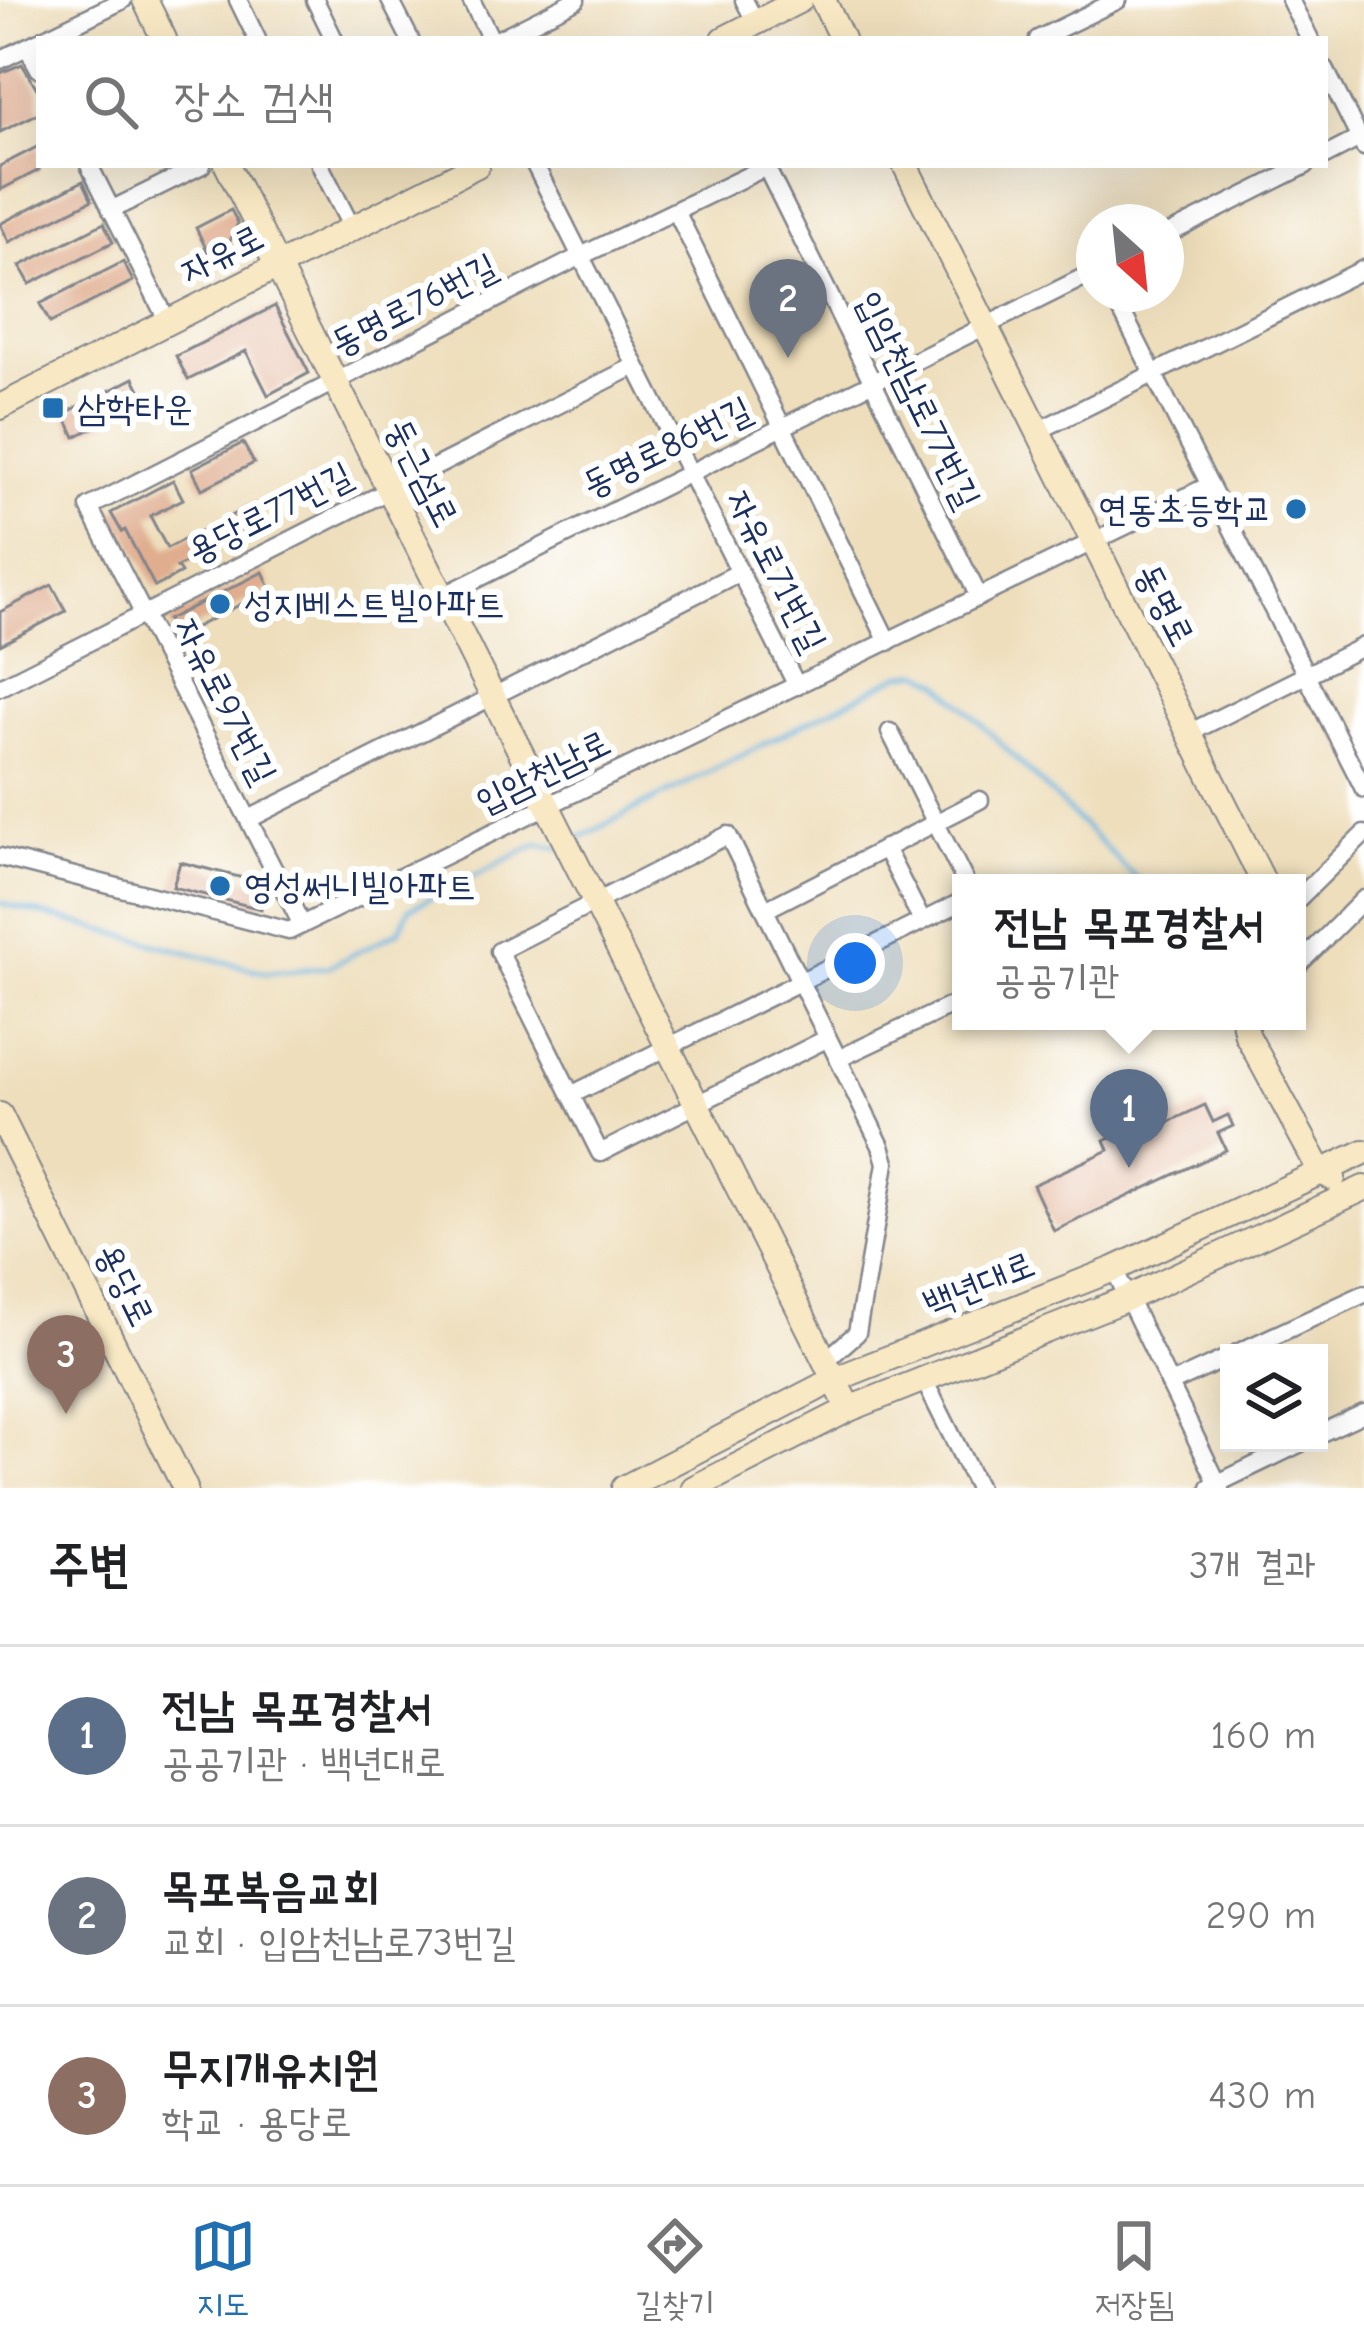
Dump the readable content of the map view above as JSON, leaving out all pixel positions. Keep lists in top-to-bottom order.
{
  "streets": {
    "street": [
      "자유로",
      "동명로76번길",
      "입암천남로77번길",
      "동명로86번길",
      "둥근섬로",
      "용당로77번길",
      "자유로71번길",
      "동명로",
      "자유로97번길",
      "입암천남로",
      "백년대로",
      "용당로"
    ]
  },
  "crossings": [
    ["자유로", "둥근섬로"],
    ["동명로76번길", "둥근섬로"],
    ["동명로76번길", "자유로71번길"],
    ["동명로76번길", "자유로97번길"],
    ["입암천남로77번길", "동명로86번길"],
    ["입암천남로77번길", "입암천남로"],
    ["동명로86번길", "둥근섬로"],
    ["동명로86번길", "자유로71번길"],
    ["동명로86번길", "동명로"],
    ["둥근섬로", "용당로77번길"],
    ["둥근섬로", "입암천남로"],
    ["용당로77번길", "자유로71번길"],
    ["용당로77번길", "자유로97번길"],
    ["자유로71번길", "입암천남로"],
    ["동명로", "입암천남로"],
    ["자유로97번길", "입암천남로"]
  ],
  "places": {
    "transit": ["삼학타운"],
    "other": ["연동초등학교", "성지베스트빌아파트", "영성써니빌아파트"]
  },
  "north": "bottom right",
  "page": {
    "search": "장소 검색",
    "pins": ["2", "1", "3"],
    "popup": ["전남 목포경찰서", "공공기관"],
    "heading": ["주변", "3개 결과"],
    "list": [
      {
        "mark": "1",
        "name": "전남 목포경찰서",
        "note": "공공기관 · 백년대로",
        "value": "160 m"
      },
      {
        "mark": "2",
        "name": "목포복음교회",
        "note": "교회 · 입암천남로73번길",
        "value": "290 m"
      },
      {
        "mark": "3",
        "name": "무지개유치원",
        "note": "학교 · 용당로",
        "value": "430 m"
      }
    ],
    "nav": ["지도", "길찾기", "저장됨"]
  }
}
